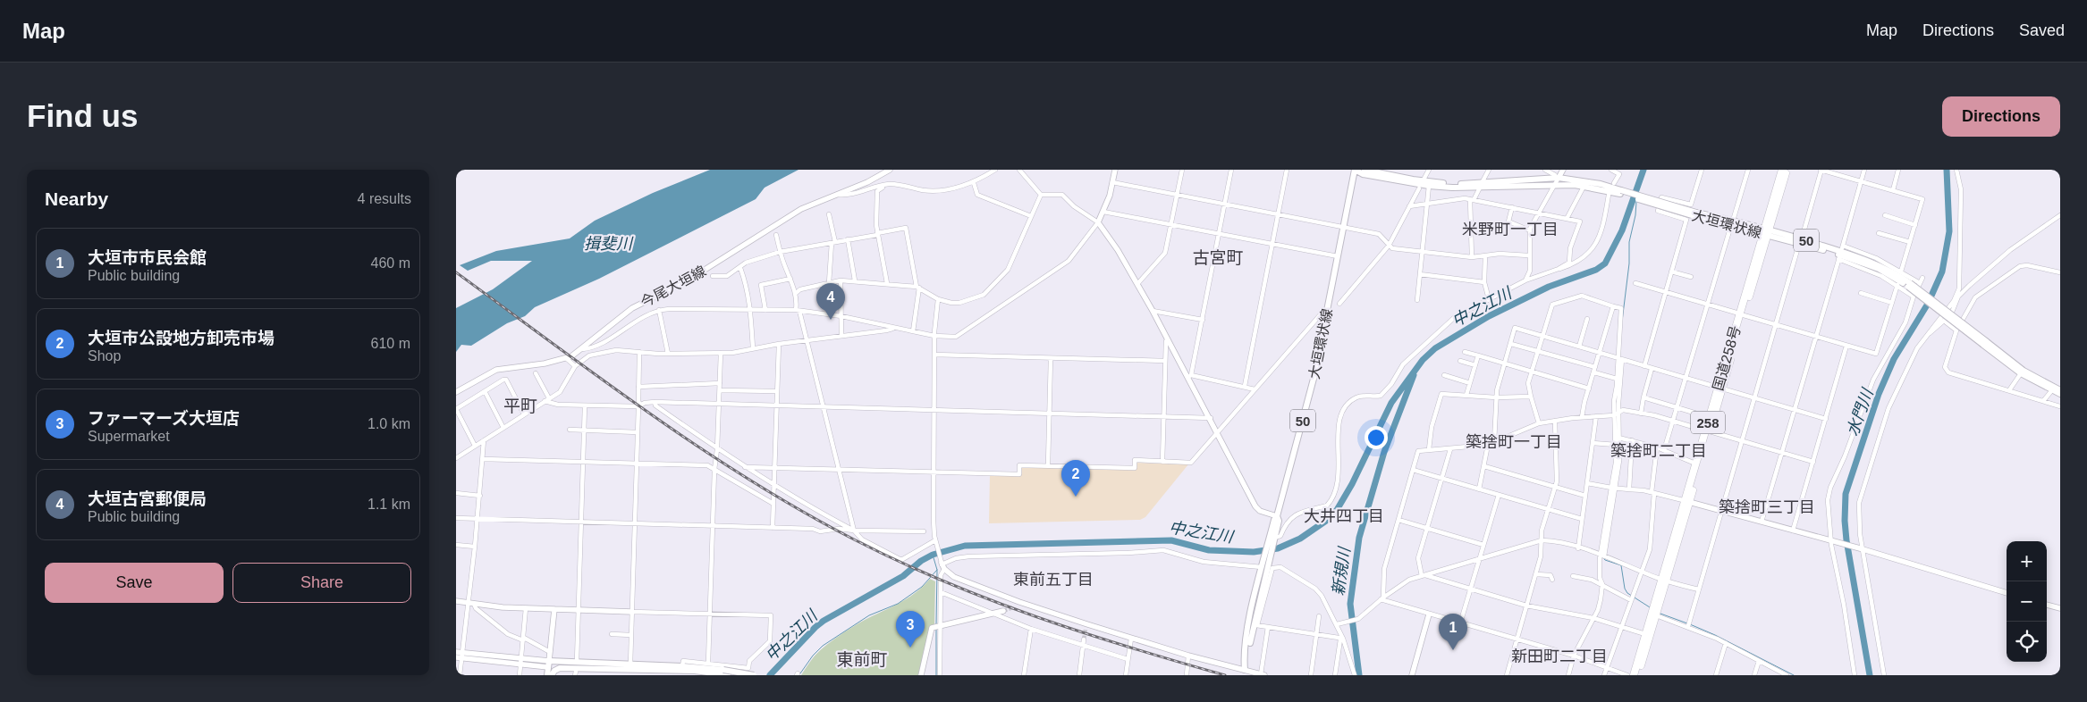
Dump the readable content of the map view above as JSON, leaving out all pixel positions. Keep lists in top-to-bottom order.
{
  "streets": {
    "highway": ["国道258号", "258"],
    "main road": ["大垣環状線", "50"],
    "street": ["今尾大垣線"]
  },
  "crossings": [
    ["大垣環状線", "国道258号"]
  ],
  "districts": [
    "米野町一丁目",
    "古宮町",
    "平町",
    "築捨町一丁目",
    "築捨町二丁目",
    "築捨町三丁目",
    "大井四丁目",
    "東前五丁目",
    "新田町二丁目",
    "東前町"
  ],
  "water": [
    "揖斐川",
    "中之江川",
    "水門川",
    "新規川"
  ],
  "page": {
    "header": "Map",
    "nav": ["Map", "Directions", "Saved"],
    "buttons": [
      "Directions",
      ["Save", "Share"]
    ],
    "title": "Find us",
    "heading": ["Nearby", "4 results"],
    "list": [
      {
        "mark": "1",
        "name": "大垣市市民会館",
        "note": "Public building",
        "value": "460 m"
      },
      {
        "mark": "2",
        "name": "大垣市公設地方卸売市場",
        "note": "Shop",
        "value": "610 m"
      },
      {
        "mark": "3",
        "name": "ファーマーズ大垣店",
        "note": "Supermarket",
        "value": "1.0 km"
      },
      {
        "mark": "4",
        "name": "大垣古宮郵便局",
        "note": "Public building",
        "value": "1.1 km"
      }
    ],
    "pins": [
      "4",
      "2",
      "3",
      "1"
    ],
    "map_buttons": ["+", "−"]
  }
}
